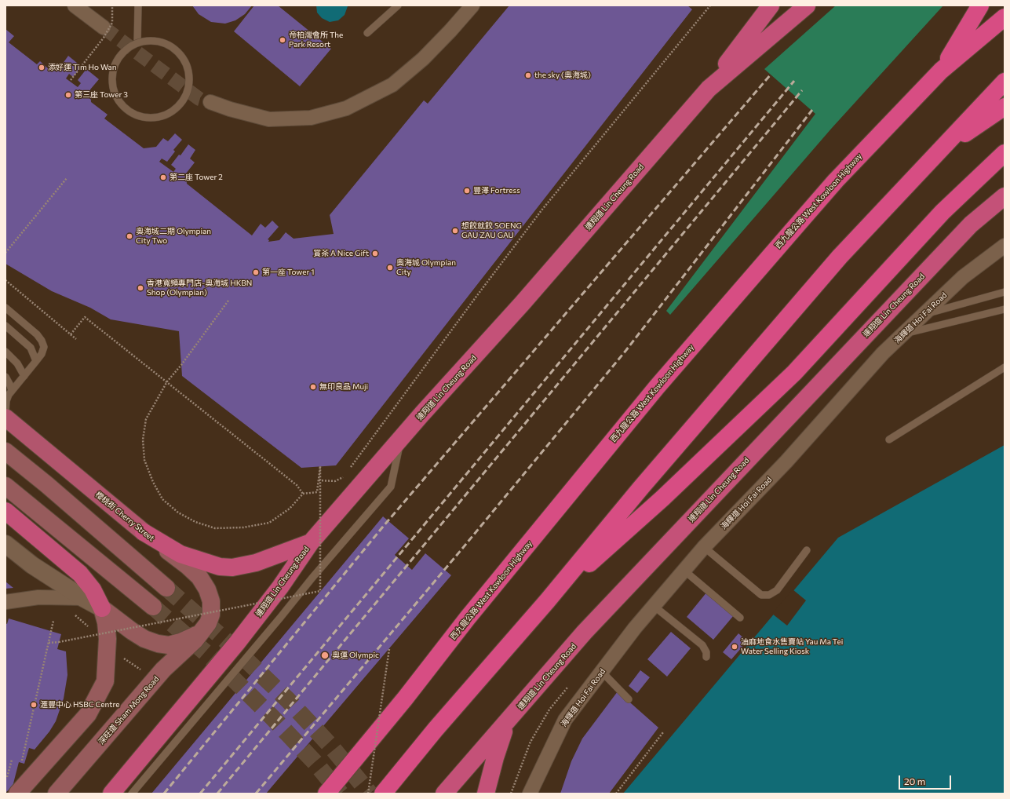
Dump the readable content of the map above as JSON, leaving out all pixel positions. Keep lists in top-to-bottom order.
{
  "streets": {
    "highway": ["連翔道 Lin Cheung Road", "西九龍公路 West Kowloon Highway"],
    "main road": ["櫻桃街 Cherry Street", "深旺道 Sham Mong Road"],
    "street": ["海輝道 Hoi Fai Road"]
  },
  "crossings": [
    ["櫻桃街 Cherry Street", "深旺道 Sham Mong Road"]
  ],
  "places": [
    "帝柏灣會所 The Park Resort",
    "添好運 Tim Ho Wan",
    "the sky (奧海城)",
    "第三座 Tower 3",
    "第二座 Tower 2",
    "豐澤 Fortress",
    "想餃就餃 SOENG GAU ZAU GAU",
    "奧海城二期 Olympian City Two",
    "賞茶 A Nice Gift",
    "奧海城 Olympian City",
    "第一座 Tower 1",
    "香港寬頻專門店-奧海城 HKBN Shop (Olympian)",
    "無印良品 Muji",
    "油麻地食水售賣站 Yau Ma Tei Water Selling Kiosk",
    "奧運 Olympic",
    "滙豐中心 HSBC Centre"
  ],
  "scale_bar": "20 m"
}
